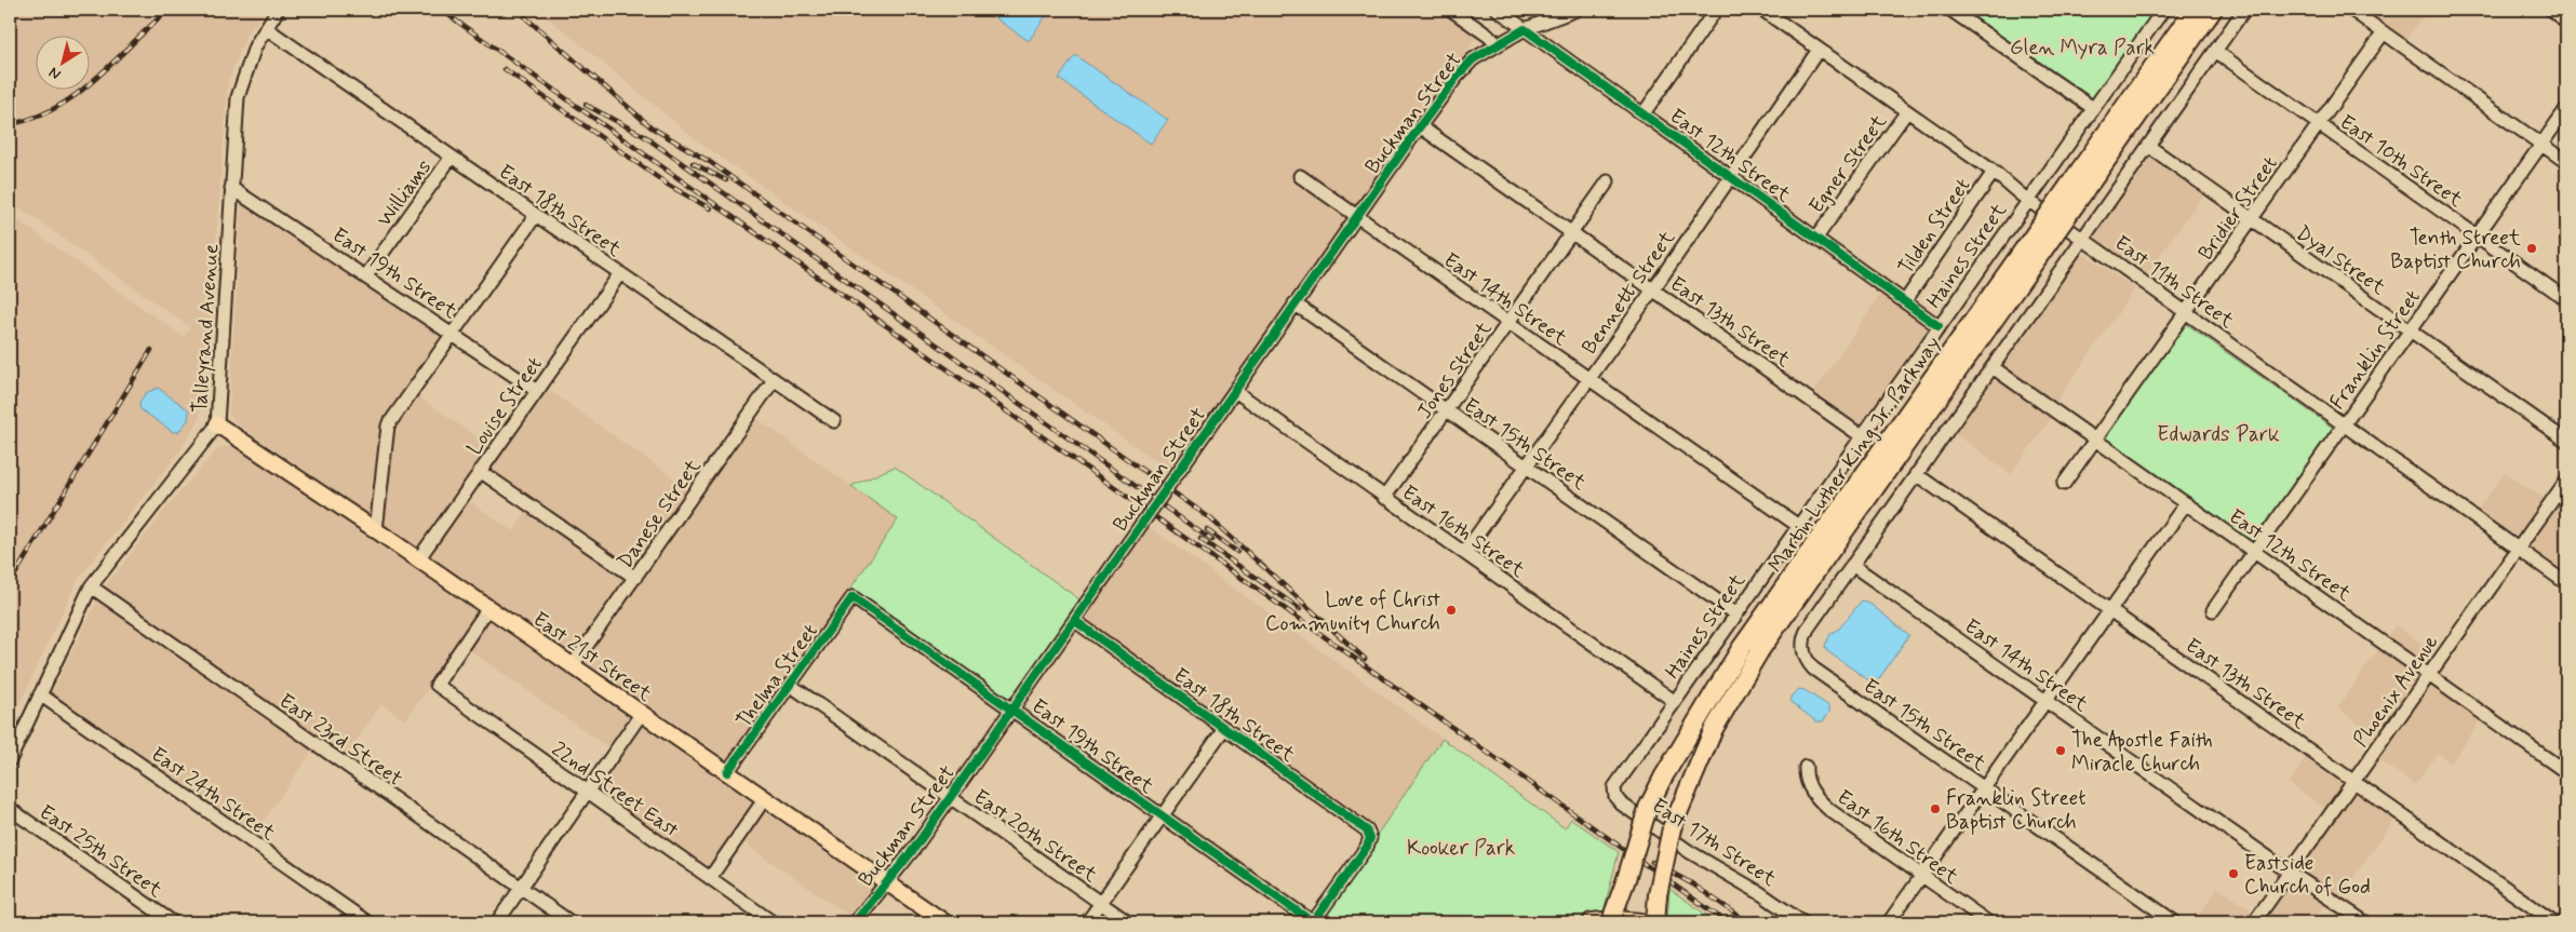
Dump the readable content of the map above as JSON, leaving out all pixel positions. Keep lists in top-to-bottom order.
{
  "streets": {
    "highway": ["Martin Luther King Jr. Parkway"],
    "main road": ["East 21st Street"],
    "street": [
      "Buckman Street",
      "East 12th Street",
      "East 10th Street",
      "Egner Street",
      "Williams",
      "Bridier Street",
      "East 18th Street",
      "Tilden Street",
      "Haines Street",
      "Dyal Street",
      "East 19th Street",
      "East 11th Street",
      "Bennett Street",
      "East 14th Street",
      "East 13th Street",
      "Talleyrand Avenue",
      "Franklin Street",
      "Jones Street",
      "Louise Street",
      "East 15th Street",
      "Danese Street",
      "East 16th Street",
      "Thelma Street",
      "Phoenix Avenue",
      "East 23rd Street",
      "22nd Street East",
      "East 24th Street",
      "East 20th Street",
      "East 17th Street",
      "East 25th Street"
    ]
  },
  "crossings": [
    ["Buckman Street", "East 18th Street"],
    ["Buckman Street", "East 19th Street"],
    ["Buckman Street", "East 14th Street"],
    ["Buckman Street", "East 13th Street"],
    ["Buckman Street", "East 15th Street"],
    ["Buckman Street", "East 16th Street"],
    ["Buckman Street", "East 21st Street"],
    ["Buckman Street", "East 20th Street"],
    ["East 12th Street", "Egner Street"],
    ["East 12th Street", "Bridier Street"],
    ["East 12th Street", "Tilden Street"],
    ["East 12th Street", "Haines Street"],
    ["East 12th Street", "Bennett Street"],
    ["East 12th Street", "Franklin Street"],
    ["East 12th Street", "Phoenix Avenue"],
    ["East 10th Street", "Bridier Street"],
    ["East 10th Street", "Franklin Street"],
    ["Egner Street", "East 11th Street"],
    ["Williams", "East 18th Street"],
    ["Williams", "East 19th Street"],
    ["Bridier Street", "Dyal Street"],
    ["Bridier Street", "East 11th Street"],
    ["East 18th Street", "East 19th Street"],
    ["East 18th Street", "Talleyrand Avenue"],
    ["East 18th Street", "Louise Street"],
    ["East 18th Street", "Danese Street"],
    ["Tilden Street", "East 11th Street"],
    ["Haines Street", "East 11th Street"],
    ["Haines Street", "East 14th Street"],
    ["Haines Street", "East 13th Street"],
    ["Haines Street", "East 15th Street"],
    ["Haines Street", "East 16th Street"],
    ["Haines Street", "East 17th Street"],
    ["Dyal Street", "Franklin Street"],
    ["East 19th Street", "Talleyrand Avenue"],
    ["East 19th Street", "Louise Street"],
    ["East 19th Street", "Thelma Street"],
    ["East 11th Street", "Bennett Street"],
    ["East 11th Street", "Franklin Street"],
    ["East 11th Street", "Phoenix Avenue"],
    ["Bennett Street", "East 14th Street"],
    ["Bennett Street", "East 13th Street"],
    ["Bennett Street", "East 15th Street"],
    ["Bennett Street", "East 16th Street"],
    ["East 14th Street", "Jones Street"],
    ["East 14th Street", "East 15th Street"],
    ["East 14th Street", "Phoenix Avenue"],
    ["East 13th Street", "Jones Street"],
    ["East 13th Street", "Phoenix Avenue"],
    ["Talleyrand Avenue", "East 21st Street"],
    ["Talleyrand Avenue", "East 23rd Street"],
    ["Talleyrand Avenue", "East 24th Street"],
    ["Jones Street", "East 15th Street"],
    ["Jones Street", "East 16th Street"],
    ["Louise Street", "East 21st Street"],
    ["Danese Street", "East 21st Street"],
    ["East 21st Street", "Thelma Street"],
    ["East 21st Street", "22nd Street East"],
    ["Thelma Street", "East 20th Street"]
  ],
  "parks": ["Glen Myra Park", "Edwards Park", "Kooker Park"],
  "places": [
    "Tenth Street Baptist Church",
    "Love of Christ Community Church",
    "The Apostle Faith Miracle Church",
    "Franklin Street Baptist Church",
    "Eastside Church of God"
  ],
  "north": "bottom left"
}
